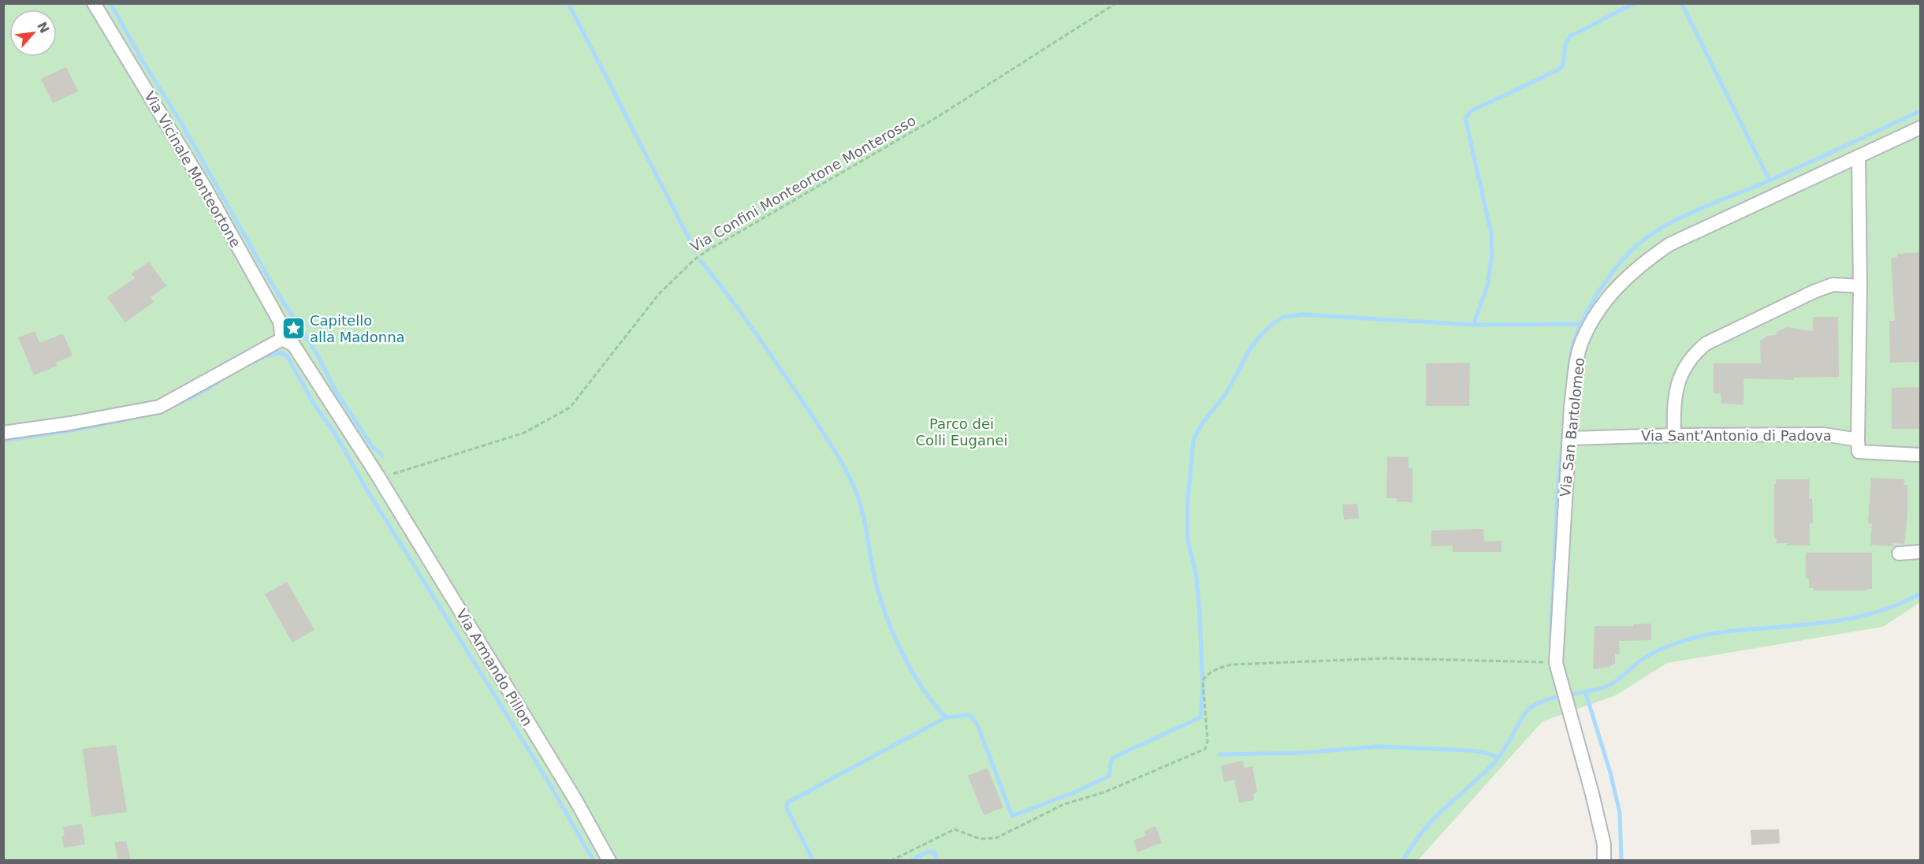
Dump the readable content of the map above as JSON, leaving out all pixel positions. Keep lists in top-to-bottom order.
{
  "streets": {
    "street": [
      "Via Vicinale Monteortone",
      "Via San Bartolomeo",
      "Via Sant'Antonio di Padova",
      "Via Armando Pillon"
    ],
    "path": ["Via Confini Monteortone Monterosso"]
  },
  "crossings": [
    ["Via Vicinale Monteortone", "Via Armando Pillon"],
    ["Via Confini Monteortone Monterosso", "Via Armando Pillon"],
    ["Via San Bartolomeo", "Via Sant'Antonio di Padova"]
  ],
  "parks": ["Parco dei Colli Euganei"],
  "places": {
    "place": ["Capitello alla Madonna"]
  },
  "north": "top right"
}
